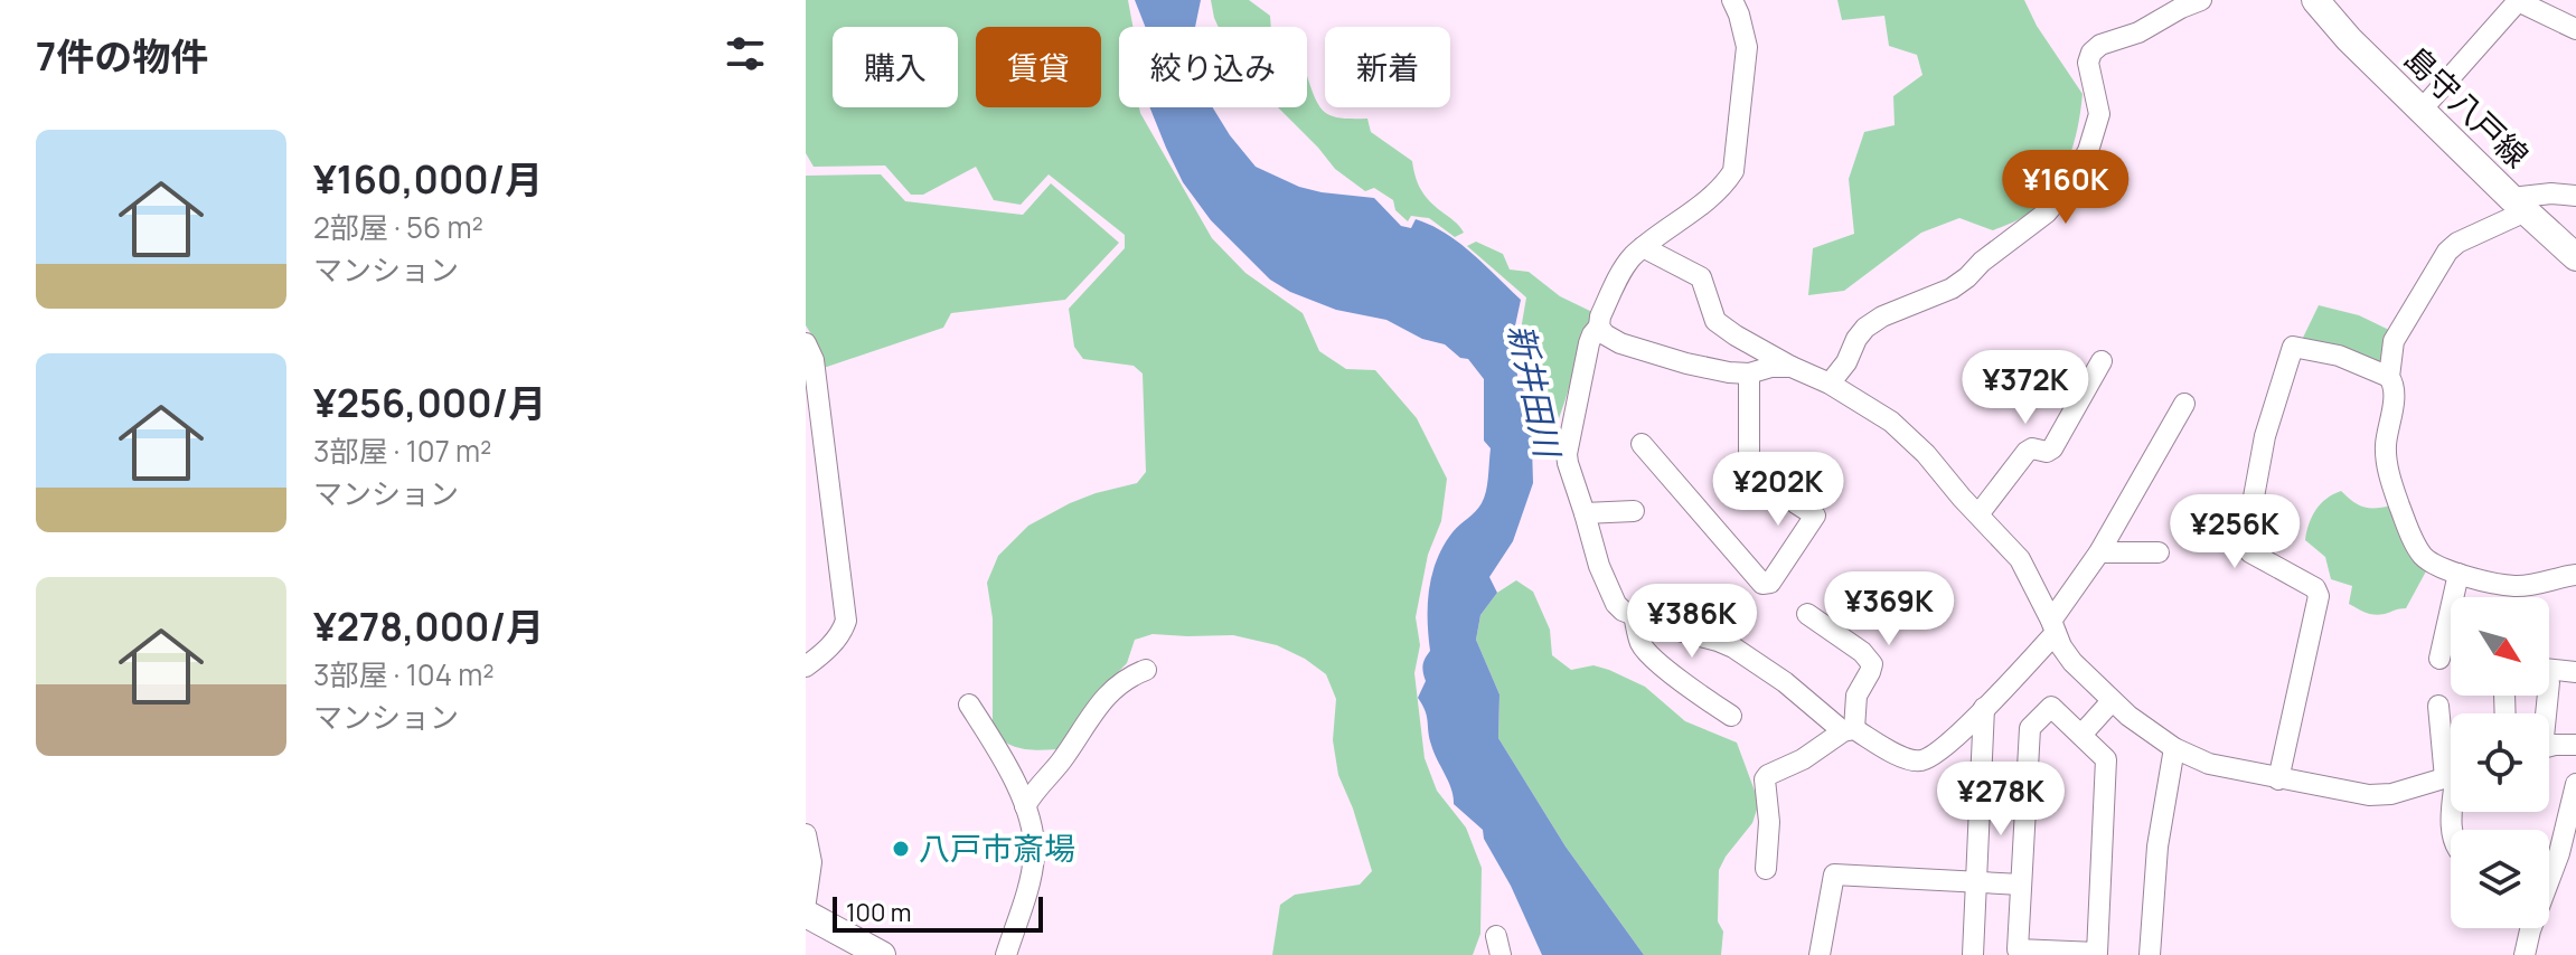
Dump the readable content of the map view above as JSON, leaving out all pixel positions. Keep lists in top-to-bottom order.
{
  "streets": {
    "main road": ["島守八戸線"]
  },
  "water": ["新井田川"],
  "places": ["八戸市斎場"],
  "scale_bar": "100 m",
  "north": "bottom right",
  "page": {
    "heading": "7件の物件",
    "chip": [
      "購入",
      "賃貸",
      "絞り込み",
      "新着"
    ],
    "list": [
      {
        "name": "¥160,000/月",
        "note": "2部屋 · 56 m² · マンション"
      },
      {
        "name": "¥256,000/月",
        "note": "3部屋 · 107 m² · マンション"
      },
      {
        "name": "¥278,000/月",
        "note": "3部屋 · 104 m² · マンション"
      }
    ],
    "price": [
      "¥160K",
      "¥372K",
      "¥202K",
      "¥256K",
      "¥369K",
      "¥386K",
      "¥278K"
    ],
    "scale": "100 m"
  }
}
